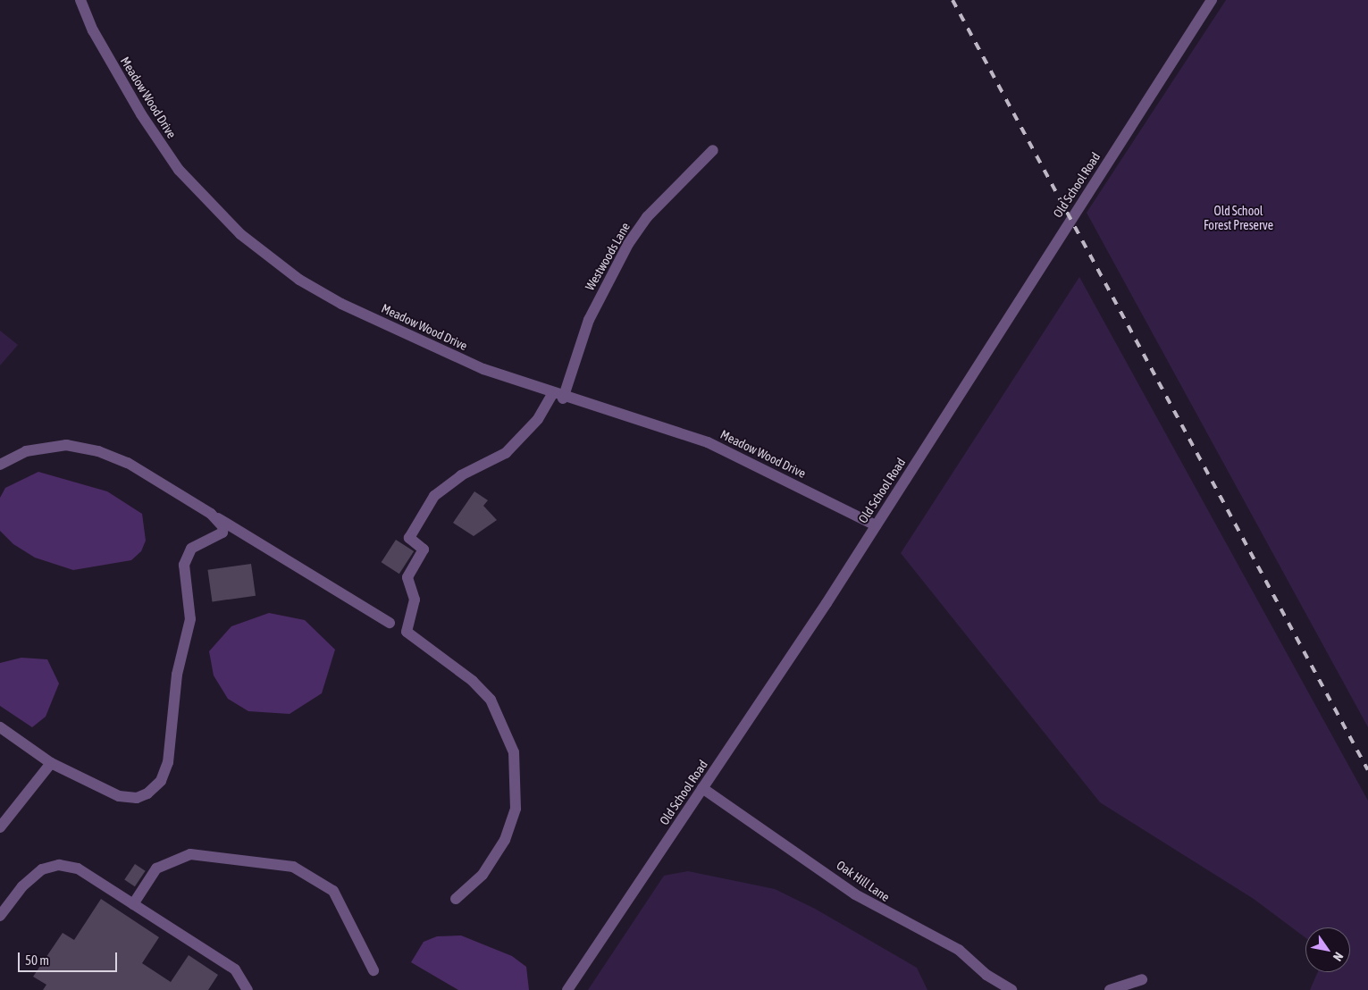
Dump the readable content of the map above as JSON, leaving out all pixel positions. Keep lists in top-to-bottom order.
{
  "streets": {
    "street": [
      "Meadow Wood Drive",
      "Old School Road",
      "Westwoods Lane",
      "Oak Hill Lane"
    ]
  },
  "crossings": [
    ["Meadow Wood Drive", "Old School Road"],
    ["Meadow Wood Drive", "Westwoods Lane"],
    ["Old School Road", "Oak Hill Lane"]
  ],
  "parks": ["Old School Forest Preserve"],
  "scale_bar": "50 m",
  "north": "bottom right"
}
